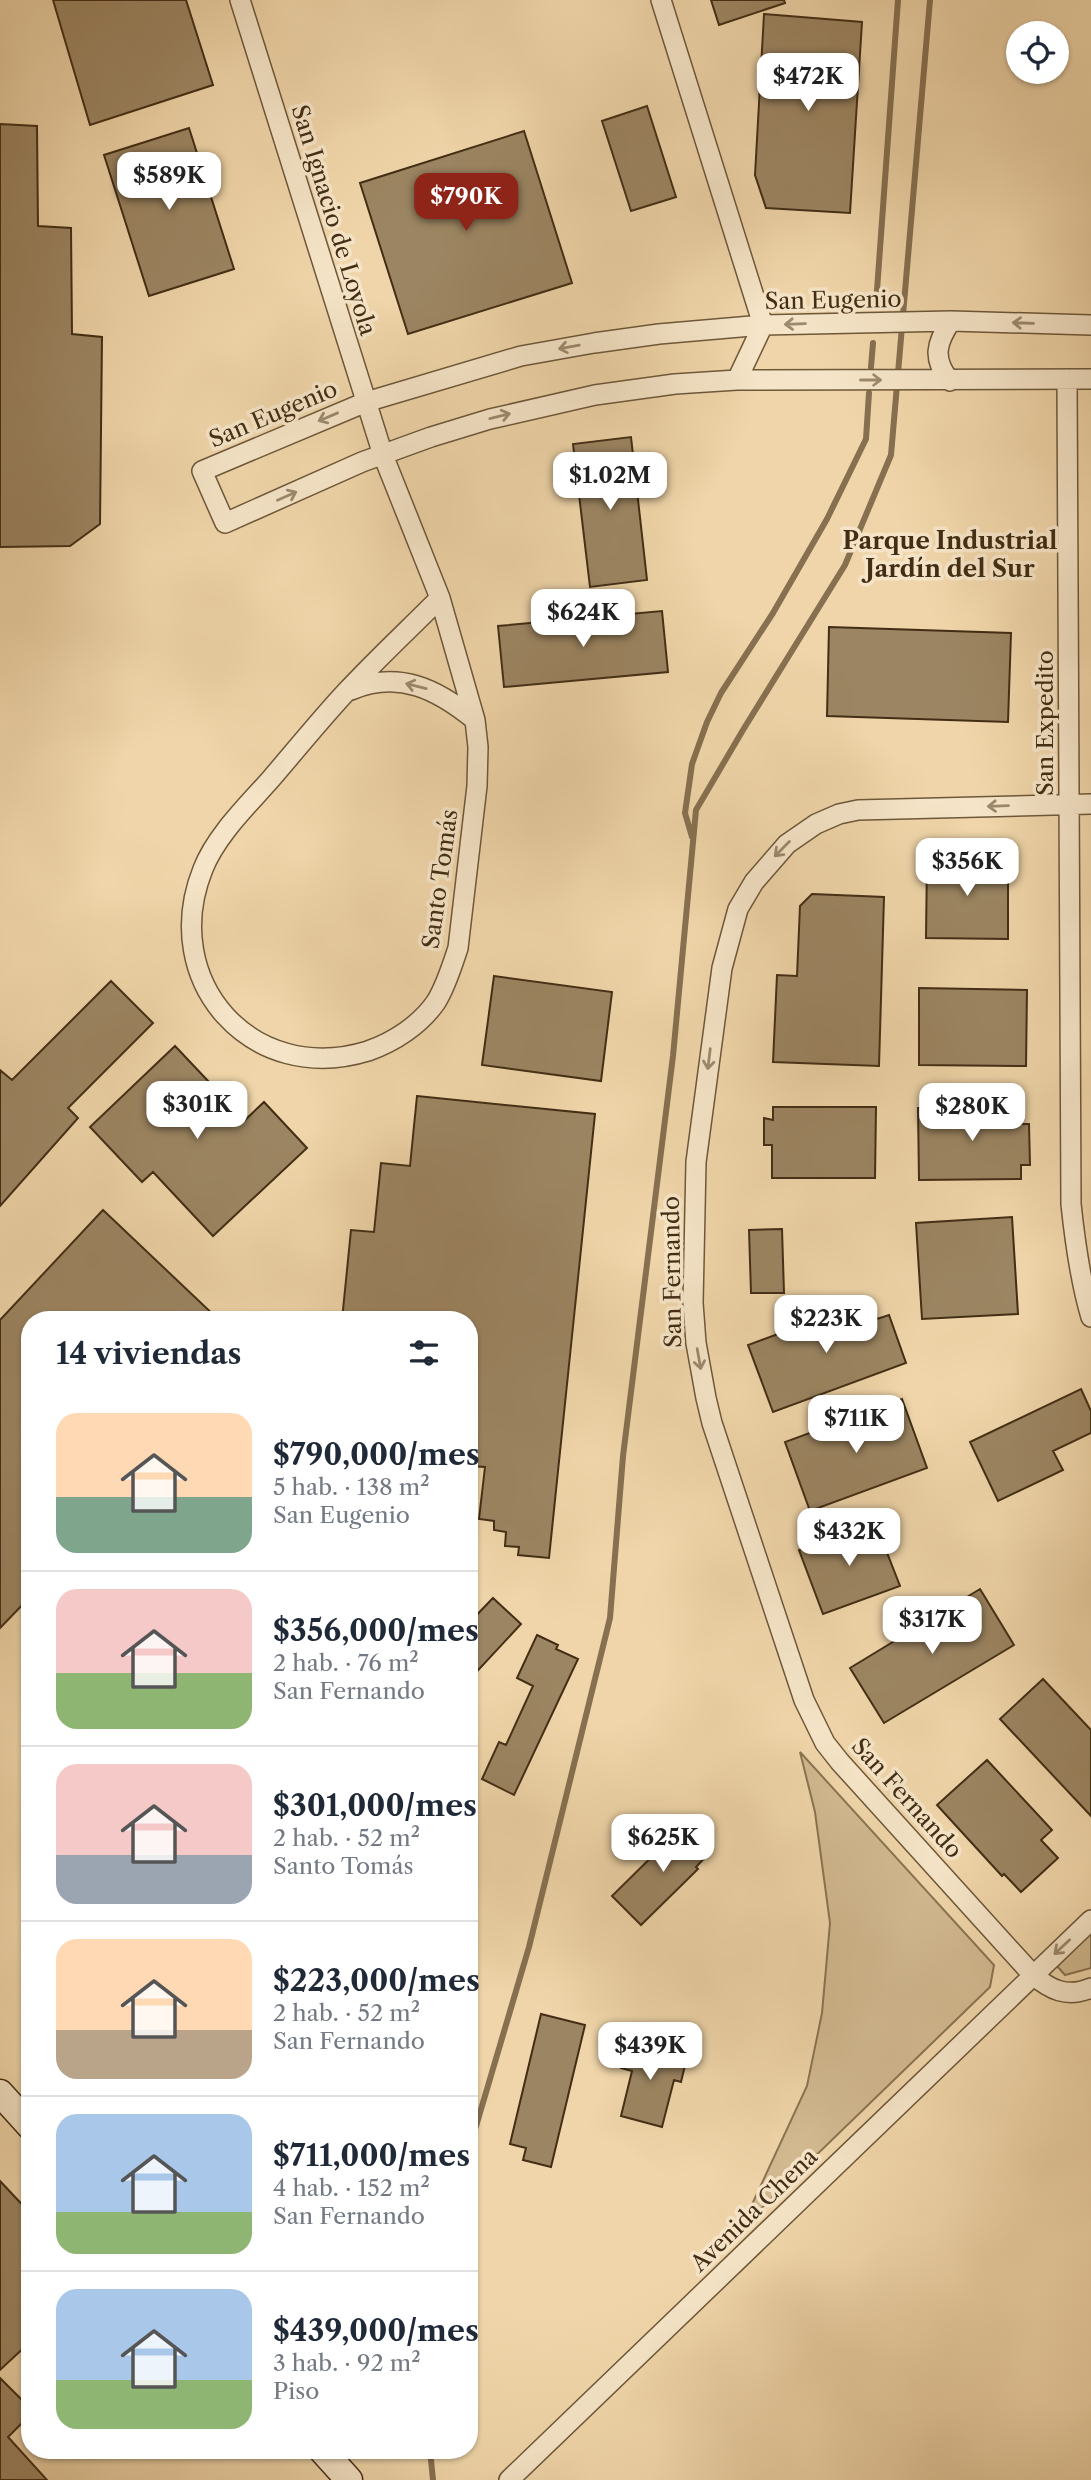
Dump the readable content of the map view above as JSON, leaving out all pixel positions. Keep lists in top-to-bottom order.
{
  "streets": {
    "street": [
      "San Ignacio de Loyola",
      "San Eugenio",
      "San Expedito",
      "Santo Tomás",
      "San Fernando",
      "Avenida Chena"
    ]
  },
  "crossings": [
    ["San Ignacio de Loyola", "San Eugenio"],
    ["San Ignacio de Loyola", "Santo Tomás"],
    ["San Eugenio", "San Expedito"],
    ["San Eugenio", "Santo Tomás"],
    ["San Expedito", "San Fernando"],
    ["San Fernando", "Avenida Chena"]
  ],
  "districts": ["Parque Industrial Jardín del Sur"],
  "page": {
    "price": [
      "$472K",
      "$589K",
      "$790K",
      "$1.02M",
      "$624K",
      "$356K",
      "$301K",
      "$280K",
      "$223K",
      "$711K",
      "$432K",
      "$317K",
      "$625K",
      "$439K"
    ],
    "heading": "14 viviendas",
    "list": [
      {
        "name": "$790,000/mes",
        "note": "5 hab. · 138 m² · San Eugenio"
      },
      {
        "name": "$356,000/mes",
        "note": "2 hab. · 76 m² · San Fernando"
      },
      {
        "name": "$301,000/mes",
        "note": "2 hab. · 52 m² · Santo Tomás"
      },
      {
        "name": "$223,000/mes",
        "note": "2 hab. · 52 m² · San Fernando"
      },
      {
        "name": "$711,000/mes",
        "note": "4 hab. · 152 m² · San Fernando"
      },
      {
        "name": "$439,000/mes",
        "note": "3 hab. · 92 m² · Piso"
      }
    ]
  }
}
